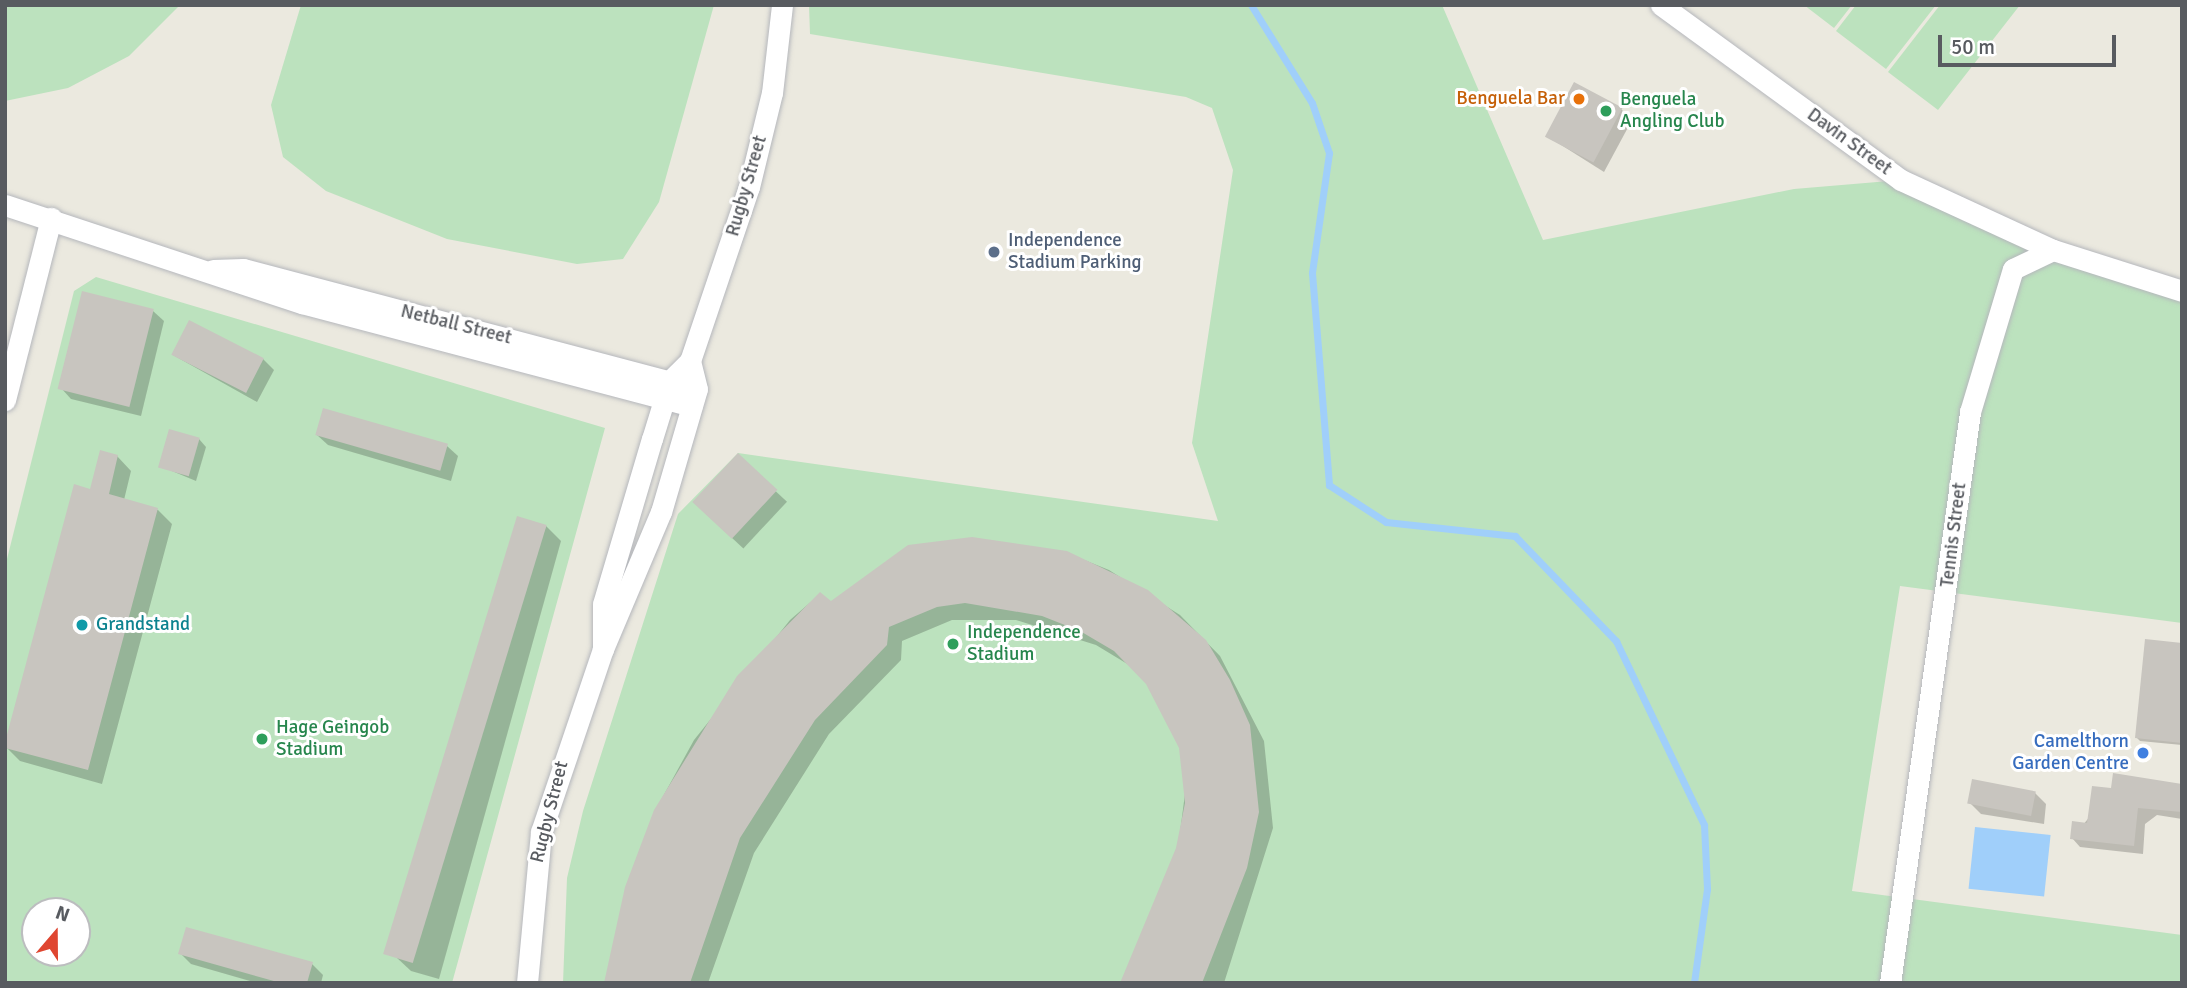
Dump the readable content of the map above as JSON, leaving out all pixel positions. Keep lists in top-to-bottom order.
{
  "streets": {
    "street": [
      "Davin Street",
      "Rugby Street",
      "Netball Street",
      "Tennis Street"
    ]
  },
  "crossings": [
    ["Davin Street", "Tennis Street"],
    ["Rugby Street", "Netball Street"]
  ],
  "places": [
    "Benguela Bar",
    "Benguela Angling Club",
    "Independence Stadium Parking",
    "Grandstand",
    "Independence Stadium",
    "Hage Geingob Stadium",
    "Camelthorn Garden Centre"
  ],
  "scale_bar": "50 m",
  "north": "top"
}
